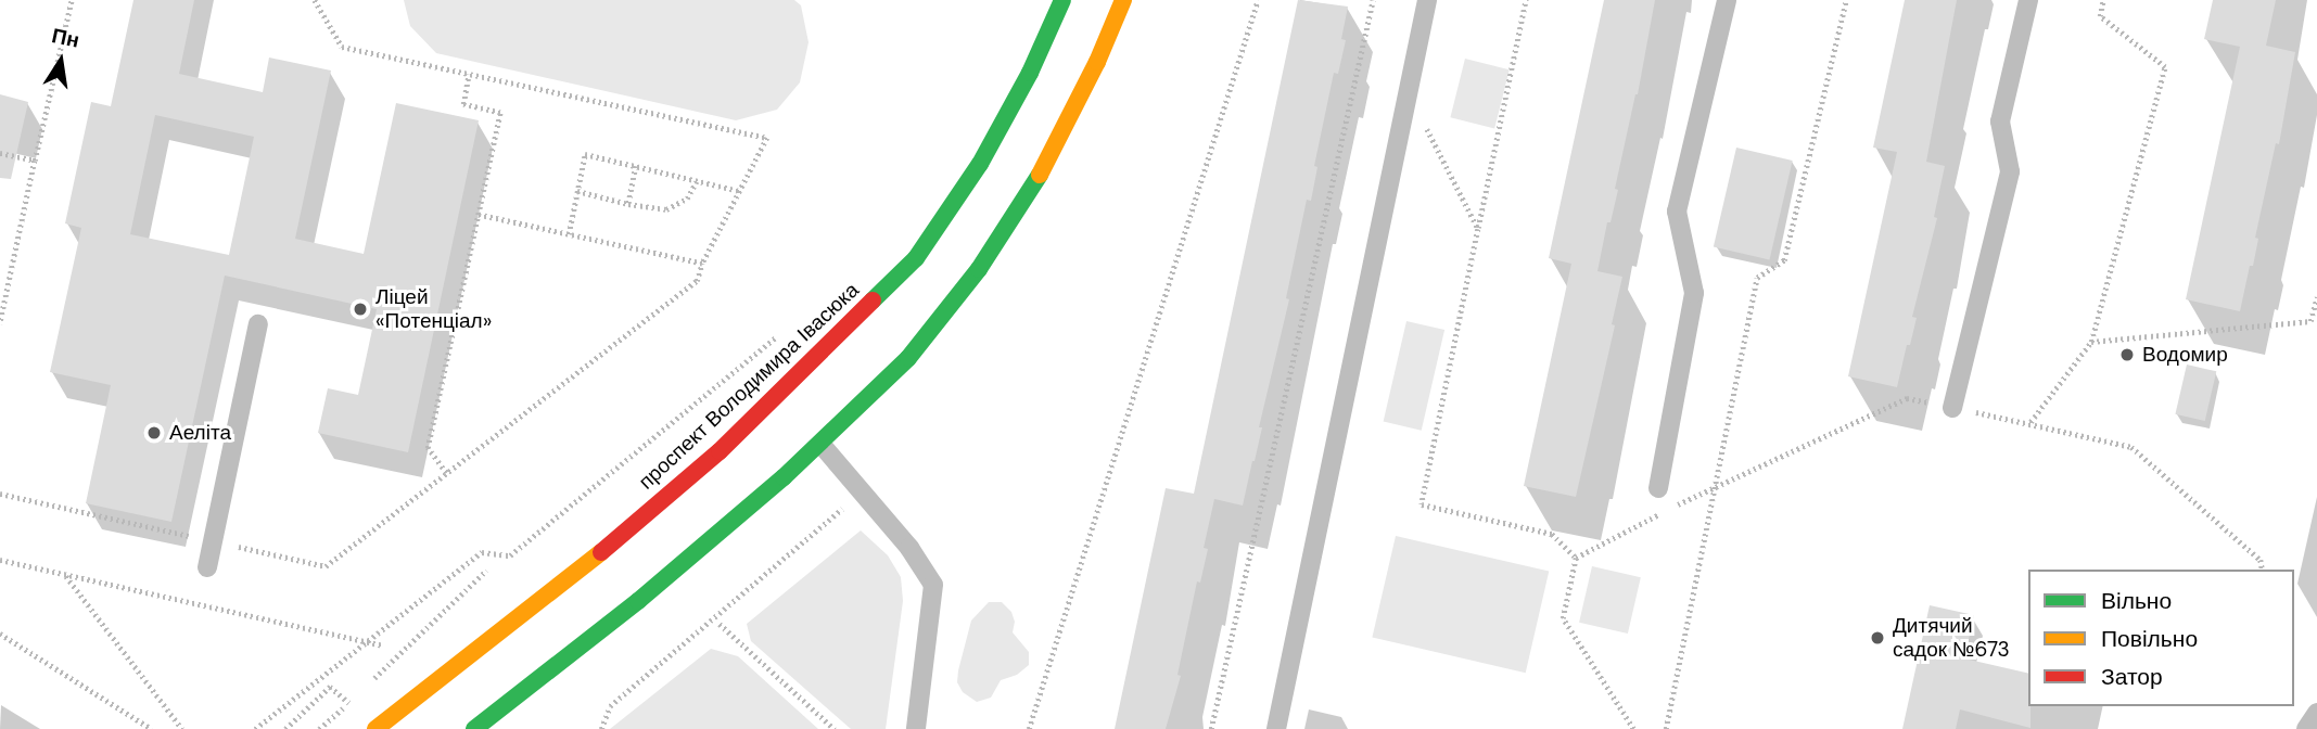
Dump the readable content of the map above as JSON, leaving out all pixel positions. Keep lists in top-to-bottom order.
{
  "streets": {
    "main road": ["проспект Володимира Івасюка"]
  },
  "places": [
    "Ліцей «Потенціал»",
    "Водомир",
    "Аеліта",
    "Дитячий садок №673"
  ],
  "legend": ["Вільно", "Повільно", "Затор"],
  "north": "top"
}
